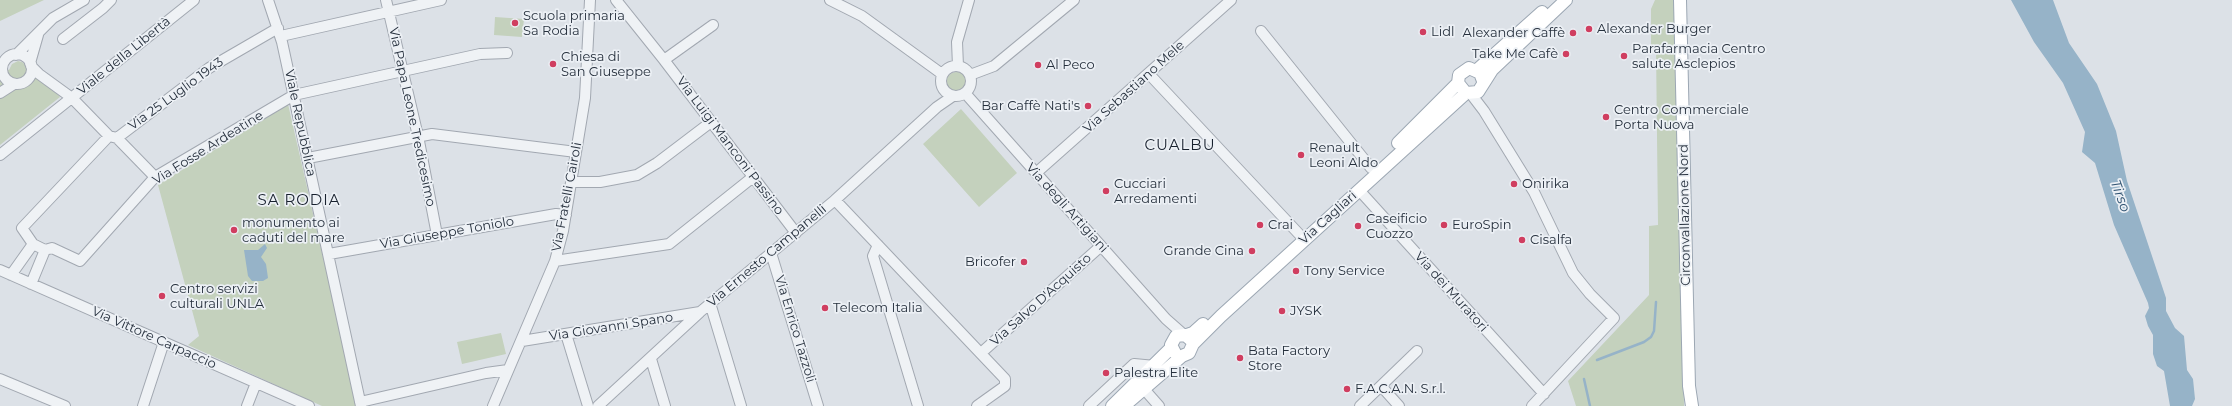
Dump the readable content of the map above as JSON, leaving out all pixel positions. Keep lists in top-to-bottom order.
{
  "streets": {
    "main road": ["Circonvallazione Nord", "Via Cagliari"],
    "street": [
      "Viale della Libertà",
      "Via Sebastiano Mele",
      "Via 25 Luglio 1943",
      "Via Papa Leone Tredicesimo",
      "Viale Repubblica",
      "Via Luigi Manconi Passino",
      "Via Fosse Ardeatine",
      "Via Fratelli Cairoli",
      "Via degli Artigiani",
      "Via Giuseppe Toniolo",
      "Via Ernesto Campanelli",
      "Via dei Muratori",
      "Via Salvo D'Acquisto",
      "Via Giovanni Spano",
      "Via Enrico Tazzoli",
      "Via Vittore Carpaccio"
    ]
  },
  "crossings": [
    ["Via Sebastiano Mele", "Via degli Artigiani"],
    ["Via 25 Luglio 1943", "Via Papa Leone Tredicesimo"],
    ["Via 25 Luglio 1943", "Viale Repubblica"],
    ["Via Papa Leone Tredicesimo", "Via Fosse Ardeatine"],
    ["Via Papa Leone Tredicesimo", "Via Giuseppe Toniolo"],
    ["Viale Repubblica", "Via Fosse Ardeatine"],
    ["Viale Repubblica", "Via Giuseppe Toniolo"],
    ["Via Luigi Manconi Passino", "Via Ernesto Campanelli"],
    ["Via Fratelli Cairoli", "Via Giuseppe Toniolo"],
    ["Via Fratelli Cairoli", "Via Giovanni Spano"],
    ["Via degli Artigiani", "Via Cagliari"],
    ["Via degli Artigiani", "Via Ernesto Campanelli"],
    ["Via degli Artigiani", "Via Salvo D'Acquisto"],
    ["Via Cagliari", "Via dei Muratori"],
    ["Via Ernesto Campanelli", "Via Giovanni Spano"],
    ["Via Ernesto Campanelli", "Via Enrico Tazzoli"]
  ],
  "districts": ["CUALBU", "SA RODIA"],
  "water": ["Tirso"],
  "places": [
    "Scuola primaria Sa Rodia",
    "Alexander Burger",
    "Lidl",
    "Alexander Caffè",
    "Take Me Cafè",
    "Parafarmacia Centro salute Asclepios",
    "Chiesa di San Giuseppe",
    "Al Peco",
    "Bar Caffè Nati's",
    "Centro Commerciale Porta Nuova",
    "Renault Leoni Aldo",
    "Onirika",
    "Cucciari Arredamenti",
    "Crai",
    "EuroSpin",
    "Caseificio Cuozzo",
    "monumento ai caduti del mare",
    "Cisalfa",
    "Grande Cina",
    "Bricofer",
    "Tony Service",
    "Centro servizi culturali UNLA",
    "Telecom Italia",
    "JYSK",
    "Bata Factory Store",
    "Palestra Elite",
    "F.A.C.A.N. S.r.l."
  ]
}
